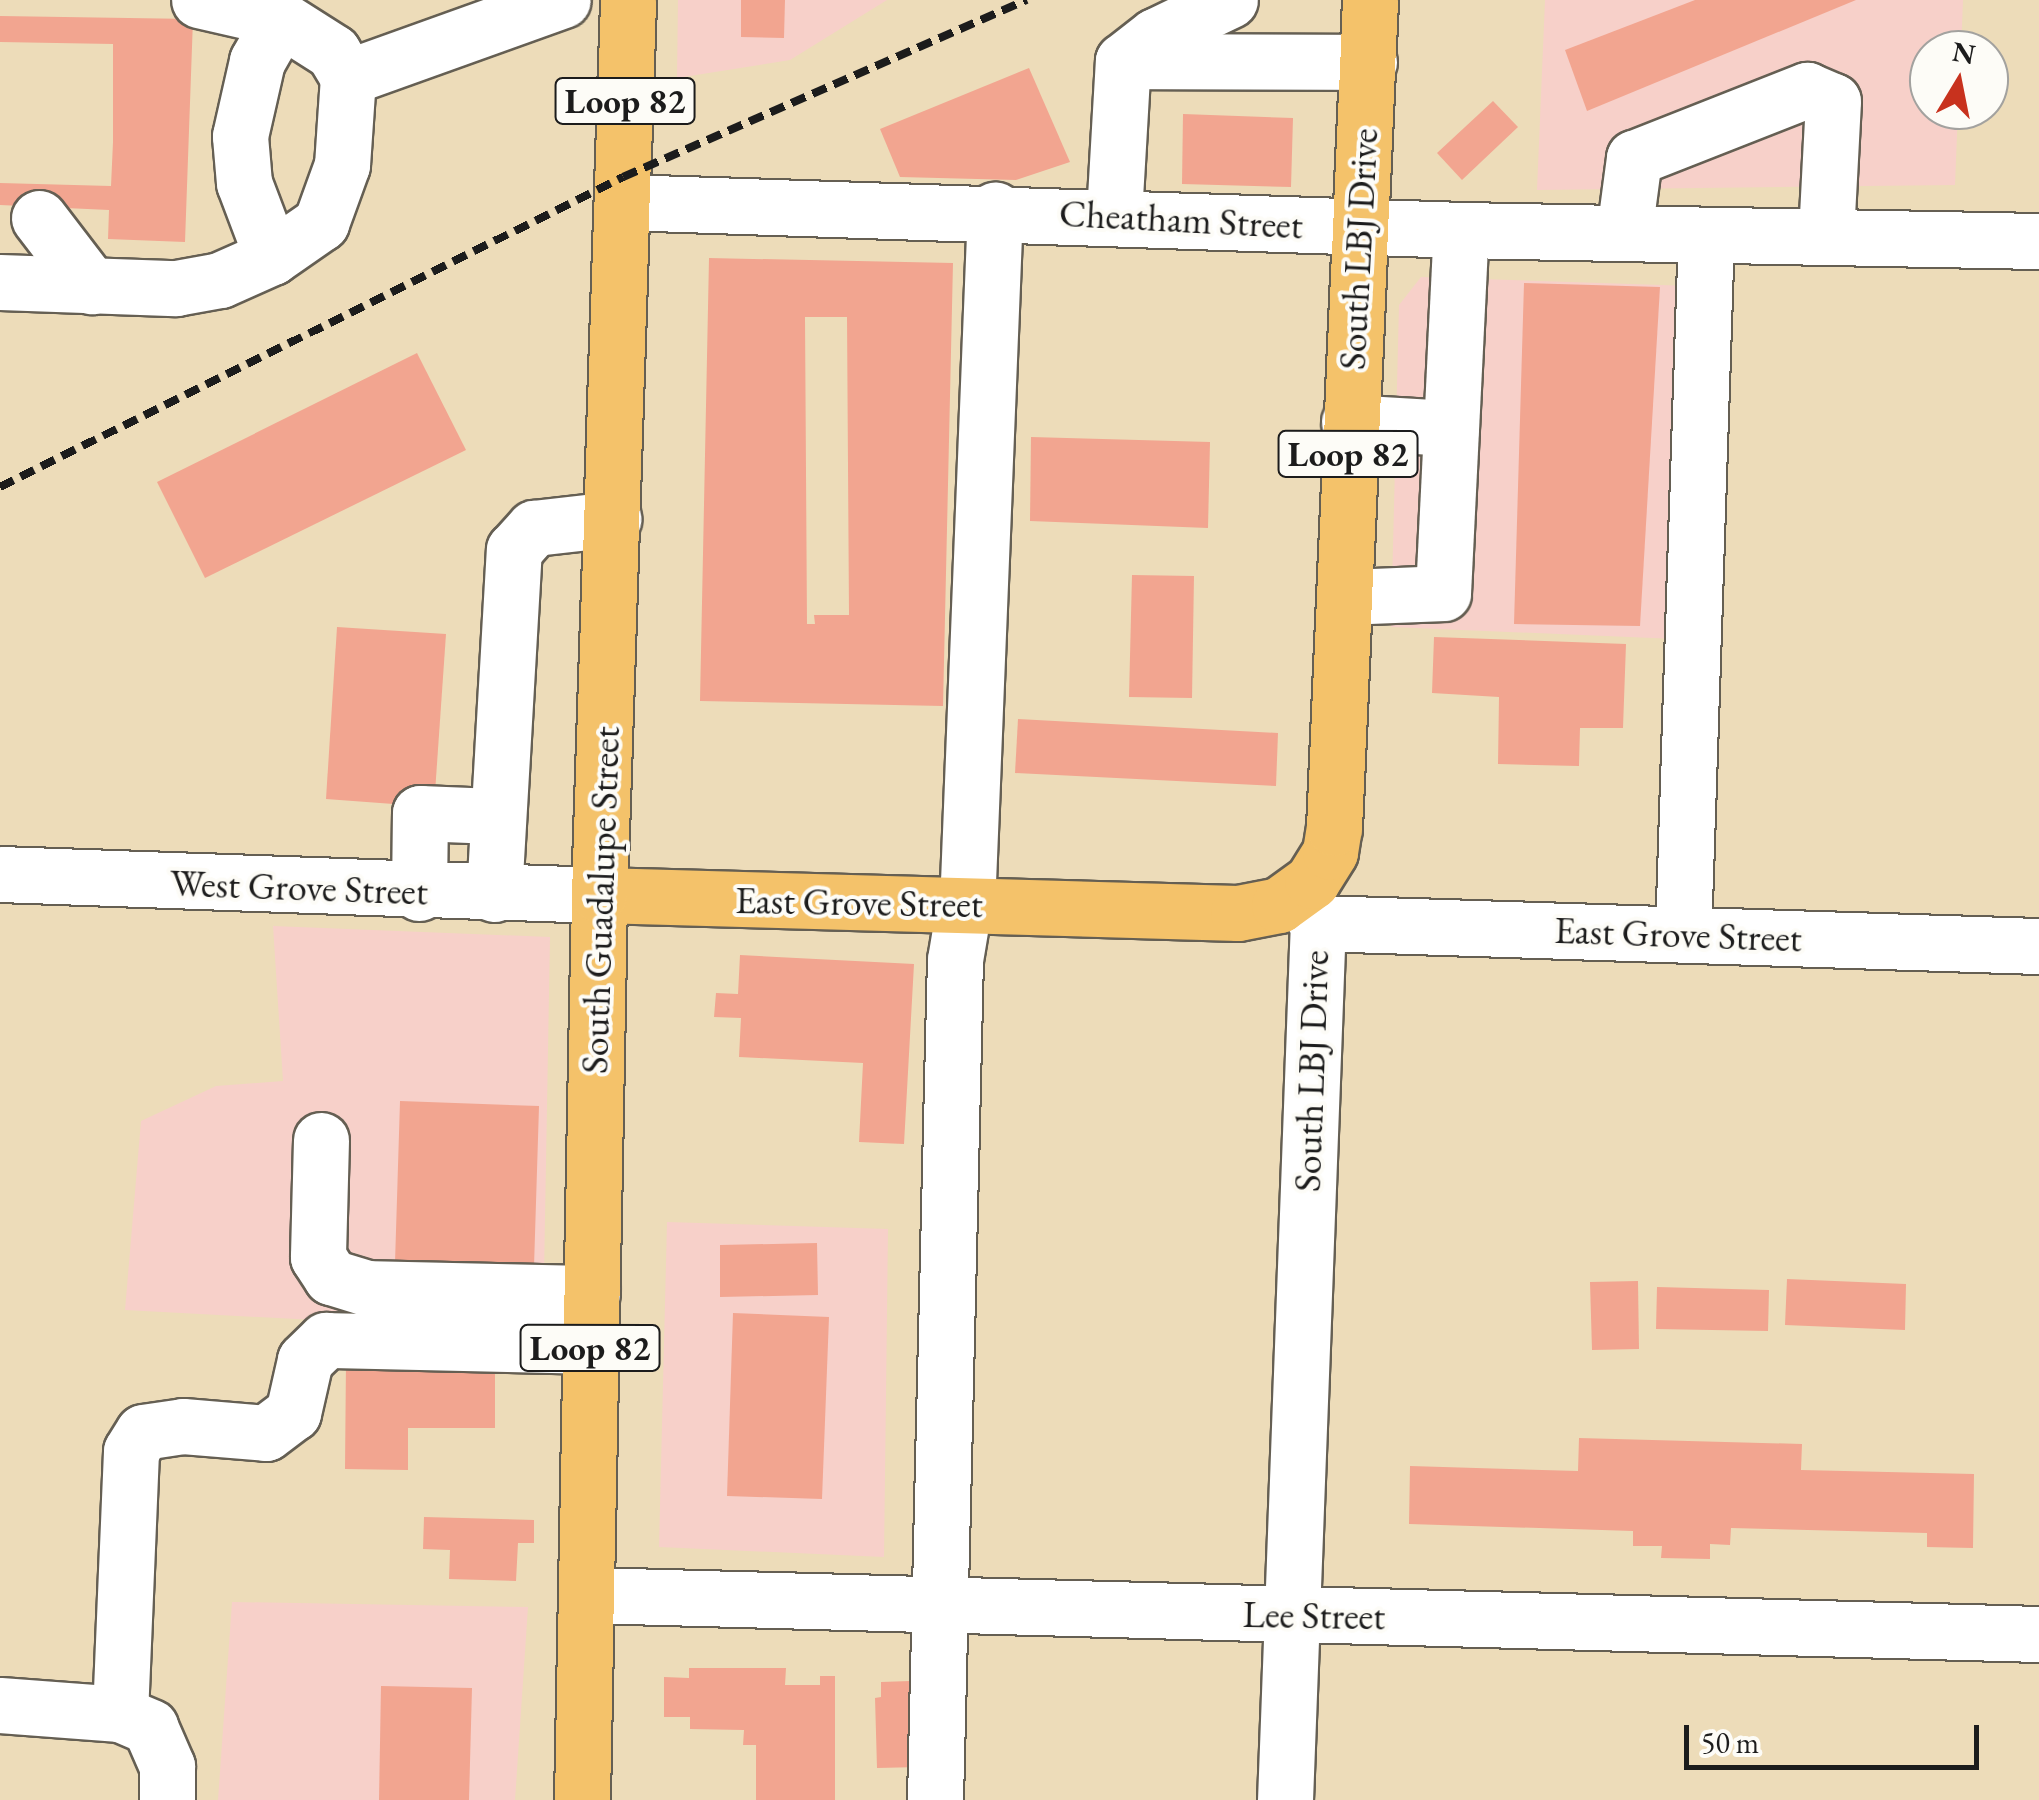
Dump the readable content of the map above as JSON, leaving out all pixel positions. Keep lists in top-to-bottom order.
{
  "streets": {
    "main road": [
      "Loop 82",
      "South LBJ Drive",
      "South Guadalupe Street",
      "East Grove Street"
    ],
    "street": ["Cheatham Street", "West Grove Street", "Lee Street"]
  },
  "crossings": [
    ["Cheatham Street", "South LBJ Drive"],
    ["Cheatham Street", "South Guadalupe Street"],
    ["South LBJ Drive", "East Grove Street"],
    ["South LBJ Drive", "Lee Street"],
    ["West Grove Street", "South Guadalupe Street"],
    ["West Grove Street", "East Grove Street"],
    ["South Guadalupe Street", "East Grove Street"],
    ["South Guadalupe Street", "Lee Street"]
  ],
  "scale_bar": "50 m",
  "north": "top"
}
